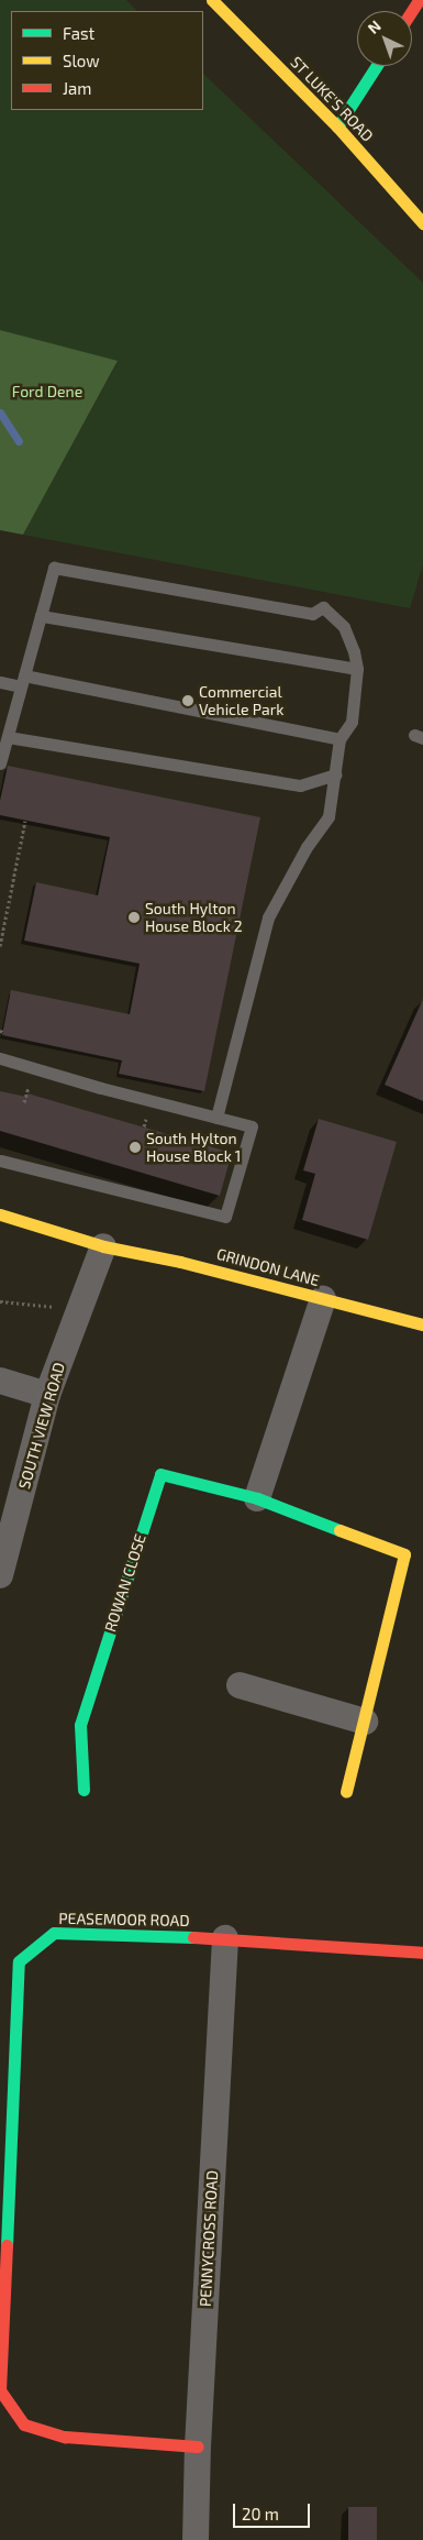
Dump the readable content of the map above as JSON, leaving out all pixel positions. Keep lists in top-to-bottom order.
{
  "streets": {
    "street": [
      "ST LUKE'S ROAD",
      "GRINDON LANE",
      "SOUTH VIEW ROAD",
      "ROWAN CLOSE",
      "PEASEMOOR ROAD",
      "PENNYCROSS ROAD"
    ]
  },
  "crossings": [
    ["GRINDON LANE", "SOUTH VIEW ROAD"],
    ["PEASEMOOR ROAD", "PENNYCROSS ROAD"]
  ],
  "parks": ["Ford Dene"],
  "places": ["Commercial Vehicle Park", "South Hylton House Block 2", "South Hylton House Block 1"],
  "legend": ["Fast", "Slow", "Jam"],
  "scale_bar": "20 m",
  "north": "top left"
}
